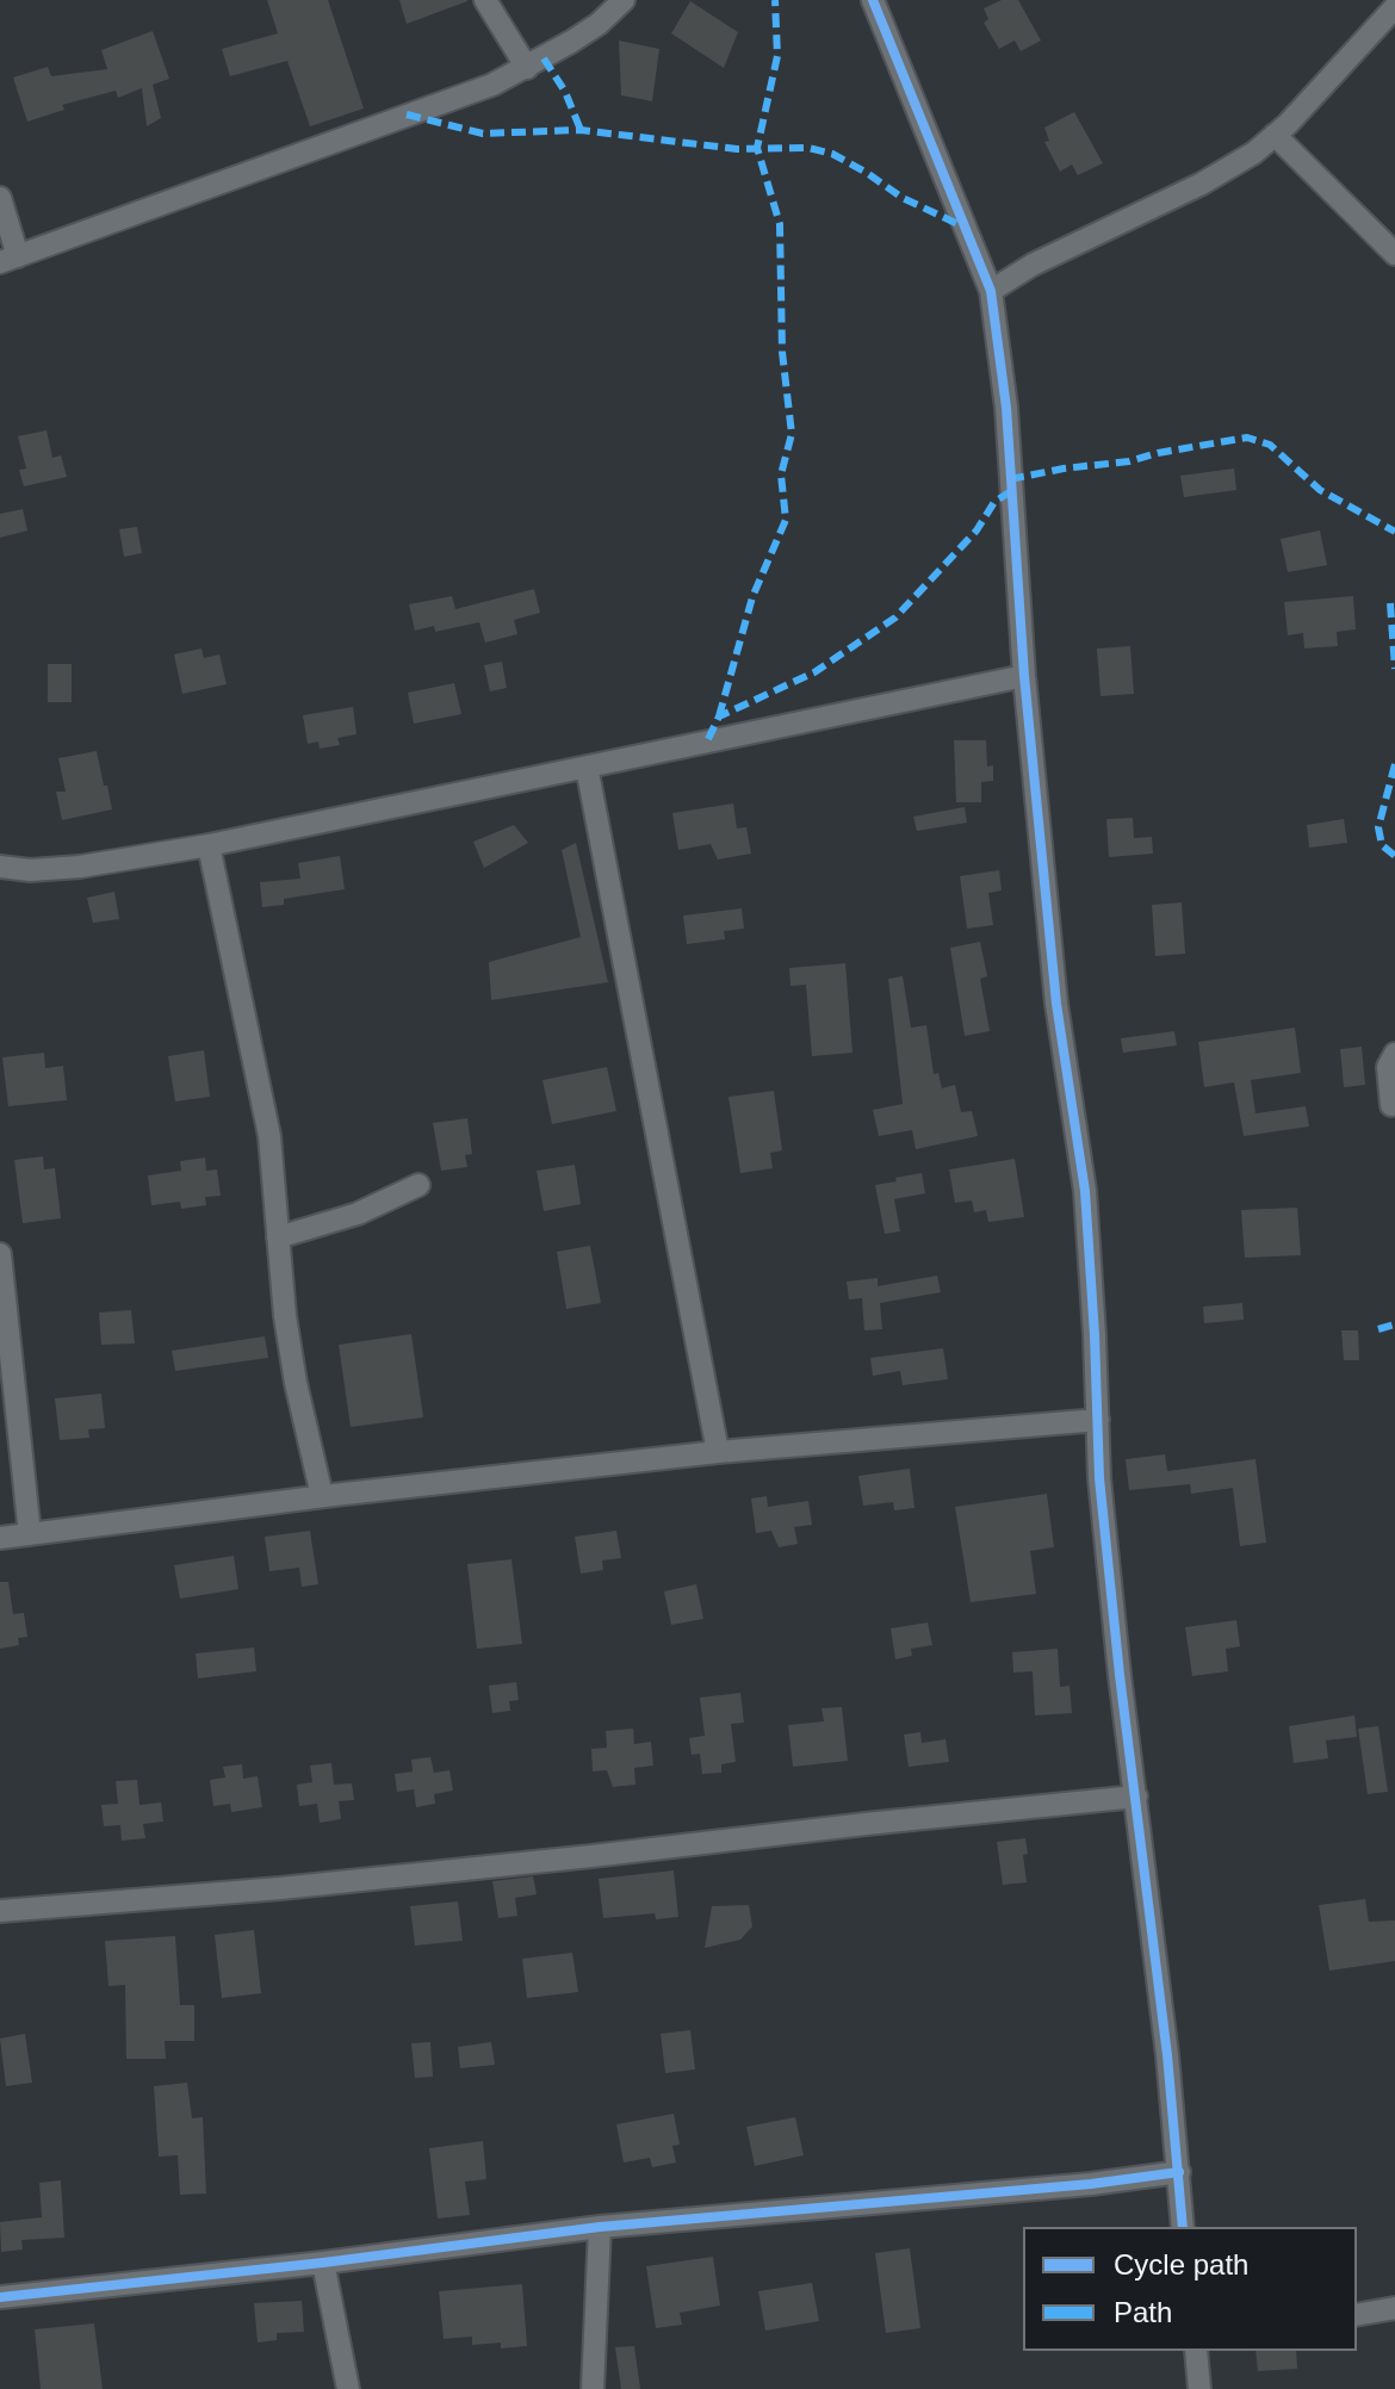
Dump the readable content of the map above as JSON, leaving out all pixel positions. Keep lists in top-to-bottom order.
{
  "legend": ["Cycle path", "Path"]
}
